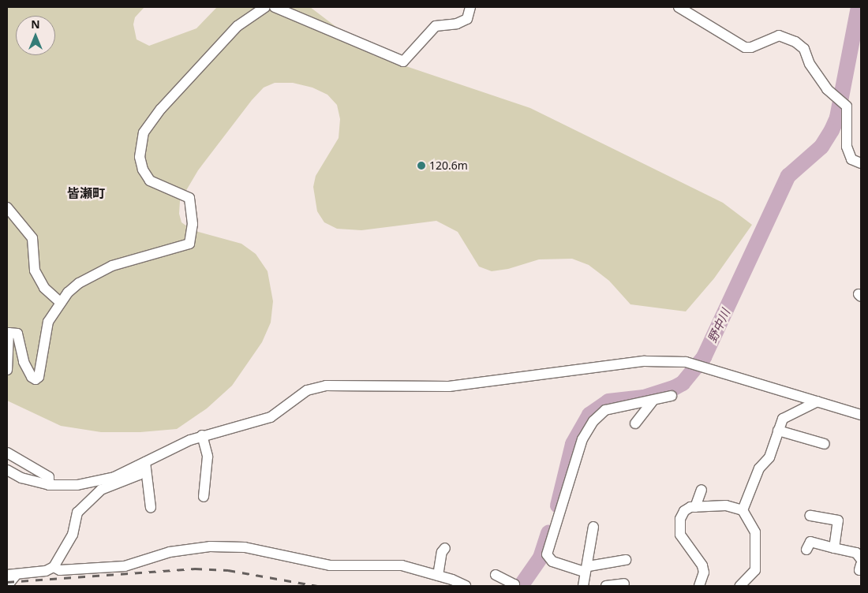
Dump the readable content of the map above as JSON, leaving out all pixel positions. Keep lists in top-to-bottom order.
{
  "districts": ["皆瀬町"],
  "water": ["野中川"],
  "places": ["120.6m"],
  "north": "top"
}
